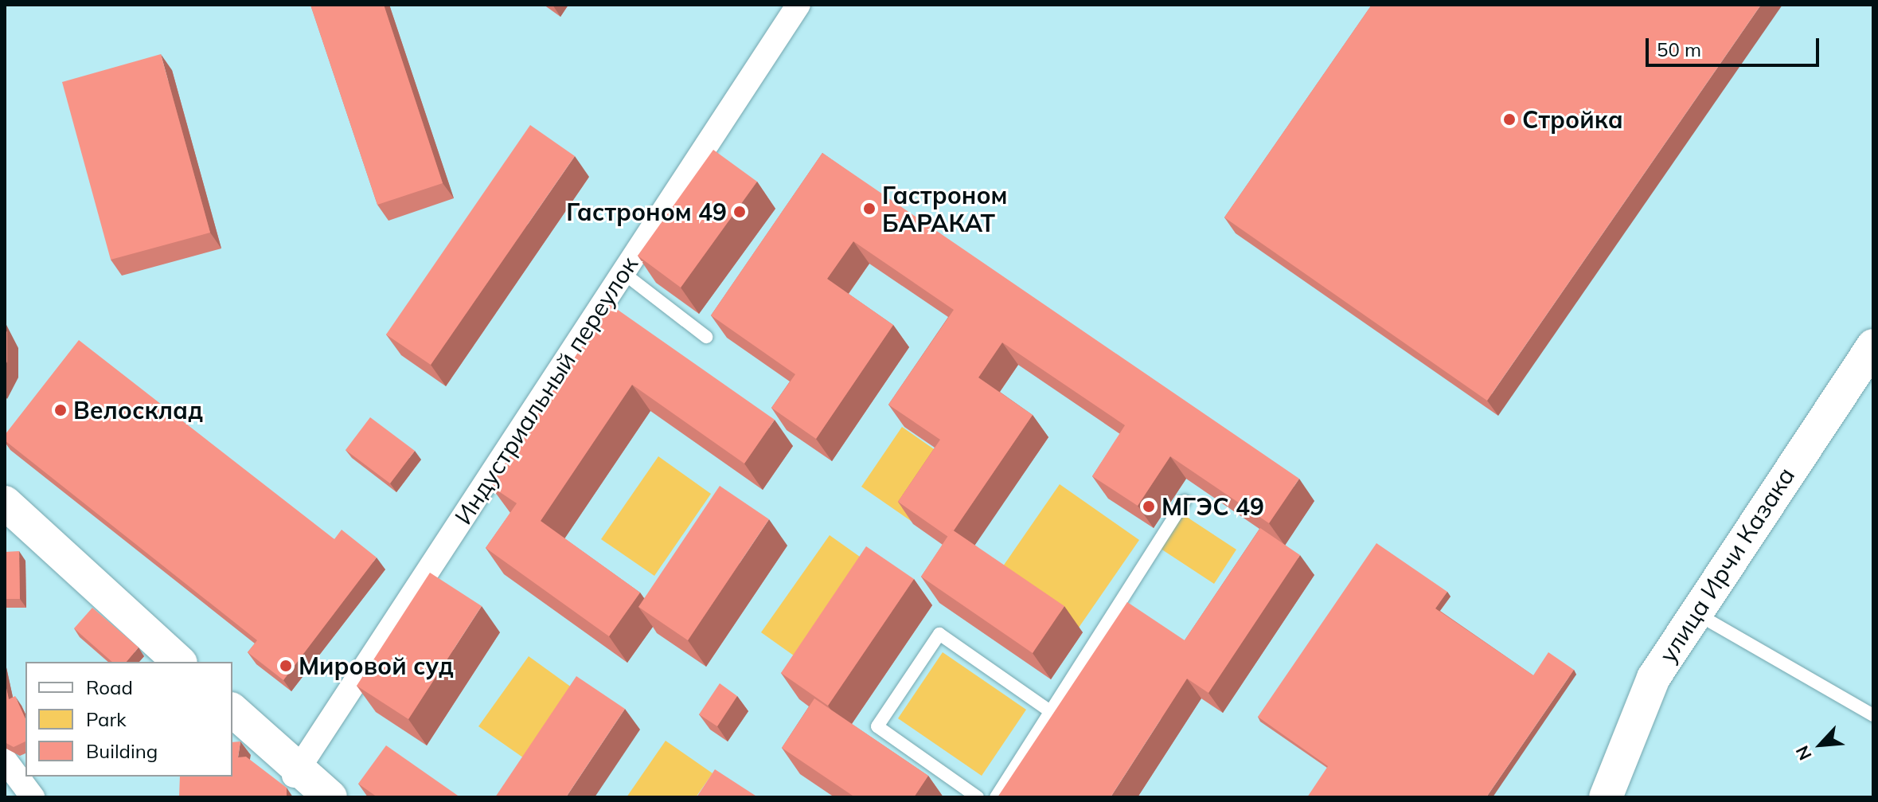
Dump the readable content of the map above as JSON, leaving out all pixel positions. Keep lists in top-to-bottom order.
{
  "streets": {
    "main road": ["улица Ирчи Казака"],
    "street": ["Индустриальный переулок"]
  },
  "places": [
    "Стройка",
    "Гастроном БАРАКАТ",
    "Гастроном 49",
    "Велосклад",
    "МГЭС 49",
    "Мировой суд"
  ],
  "legend": ["Road", "Park", "Building"],
  "scale_bar": "50 m",
  "north": "bottom left"
}
